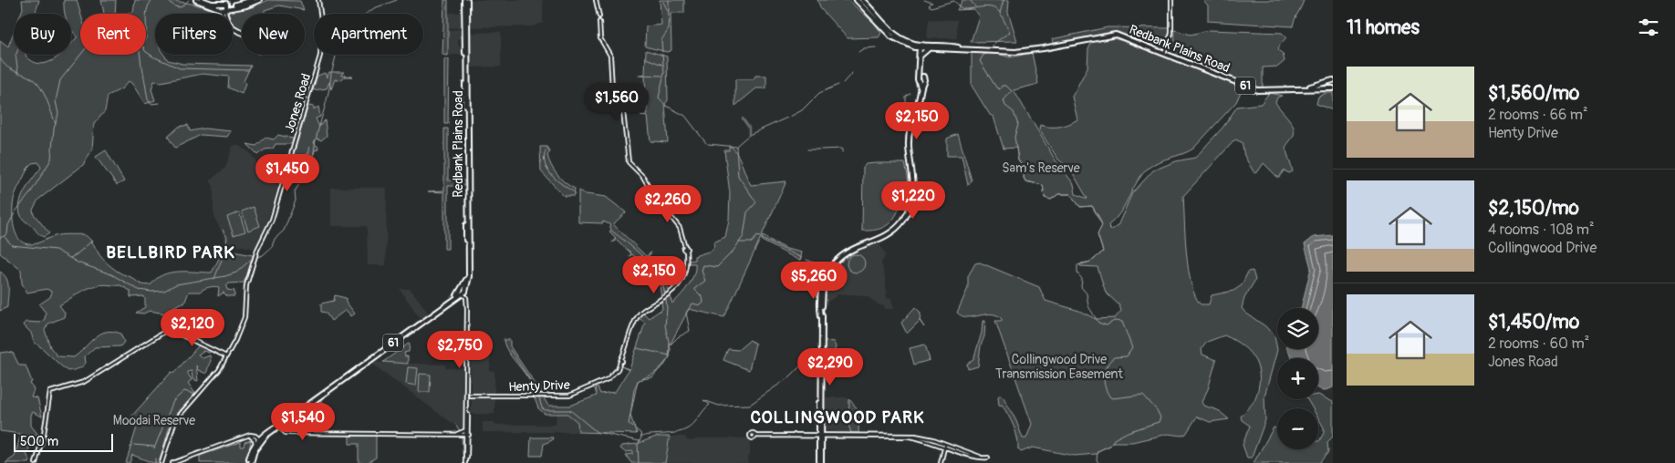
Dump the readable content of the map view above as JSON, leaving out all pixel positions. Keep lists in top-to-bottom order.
{
  "streets": {
    "main road": ["Redbank Plains Road", "61"],
    "street": ["Jones Road", "Henty Drive"]
  },
  "crossings": [
    ["Redbank Plains Road", "61"]
  ],
  "districts": ["BELLBIRD PARK", "COLLINGWOOD PARK"],
  "parks": ["Sam's Reserve", "Collingwood Drive Transmission Easement", "Moodai Reserve"],
  "scale_bar": "500 m",
  "page": {
    "heading": "11 homes",
    "chip": [
      "Buy",
      "Rent",
      "Filters",
      "New",
      "Apartment"
    ],
    "list": [
      {
        "name": "$1,560/mo",
        "note": "2 rooms · 66 m² · Henty Drive"
      },
      {
        "name": "$2,150/mo",
        "note": "4 rooms · 108 m² · Collingwood Drive"
      },
      {
        "name": "$1,450/mo",
        "note": "2 rooms · 60 m² · Jones Road"
      }
    ],
    "price": [
      "$1,560",
      "$2,150",
      "$1,450",
      "$1,220",
      "$2,260",
      "$2,150",
      "$5,260",
      "$2,120",
      "$2,750",
      "$2,290",
      "$1,540"
    ],
    "map_buttons": ["+", "−"],
    "scale": "500 m"
  }
}
